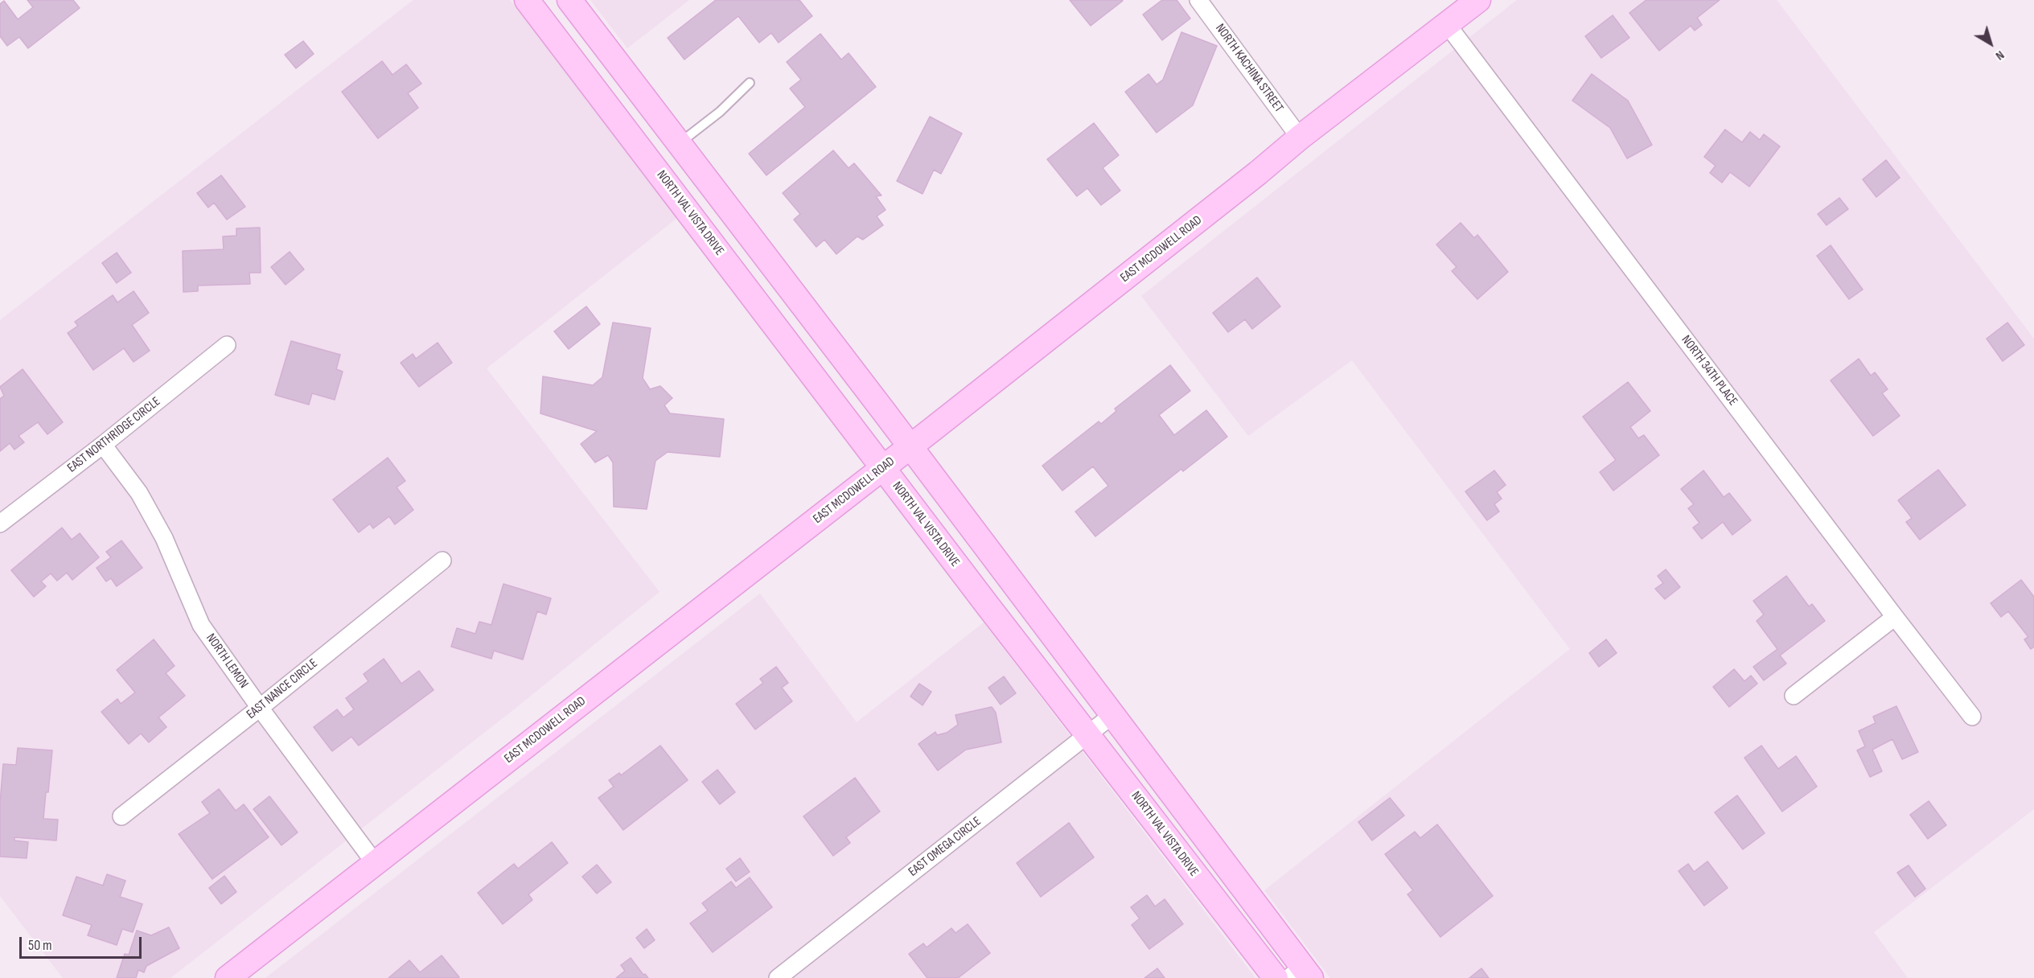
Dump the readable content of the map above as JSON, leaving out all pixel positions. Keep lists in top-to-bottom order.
{
  "streets": {
    "main road": ["NORTH VAL VISTA DRIVE", "EAST MCDOWELL ROAD"],
    "street": [
      "NORTH KACHINA STREET",
      "NORTH 34TH PLACE",
      "EAST NORTHRIDGE CIRCLE",
      "NORTH LEMON",
      "EAST NANCE CIRCLE",
      "EAST OMEGA CIRCLE"
    ]
  },
  "crossings": [
    ["NORTH KACHINA STREET", "EAST MCDOWELL ROAD"],
    ["NORTH VAL VISTA DRIVE", "EAST MCDOWELL ROAD"],
    ["NORTH VAL VISTA DRIVE", "EAST OMEGA CIRCLE"],
    ["EAST MCDOWELL ROAD", "NORTH 34TH PLACE"],
    ["EAST MCDOWELL ROAD", "NORTH LEMON"],
    ["EAST NORTHRIDGE CIRCLE", "NORTH LEMON"],
    ["NORTH LEMON", "EAST NANCE CIRCLE"]
  ],
  "scale_bar": "50 m",
  "north": "bottom right"
}
